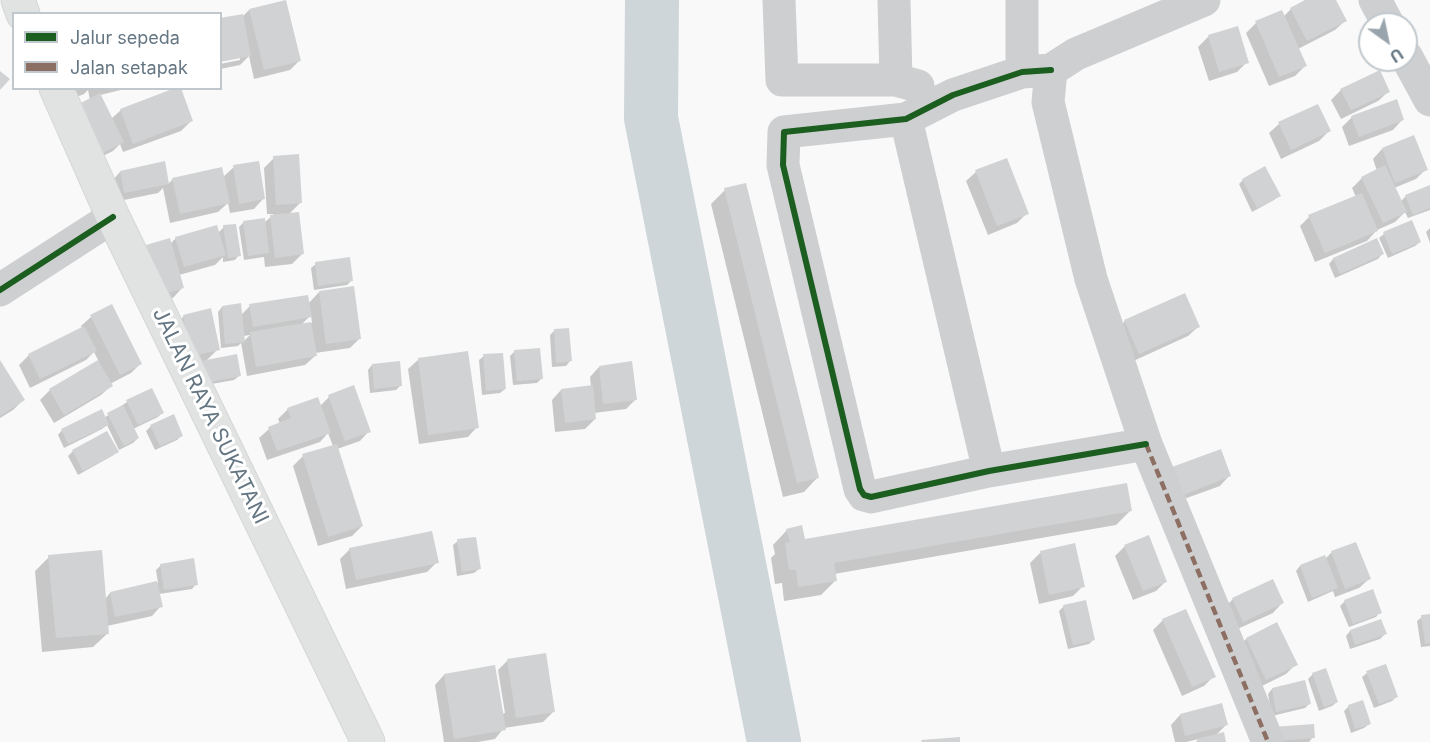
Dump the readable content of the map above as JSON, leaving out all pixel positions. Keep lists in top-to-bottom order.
{
  "streets": {
    "main road": ["JALAN RAYA SUKATANI"]
  },
  "legend": ["Jalur sepeda", "Jalan setapak"],
  "north": "bottom right"
}
